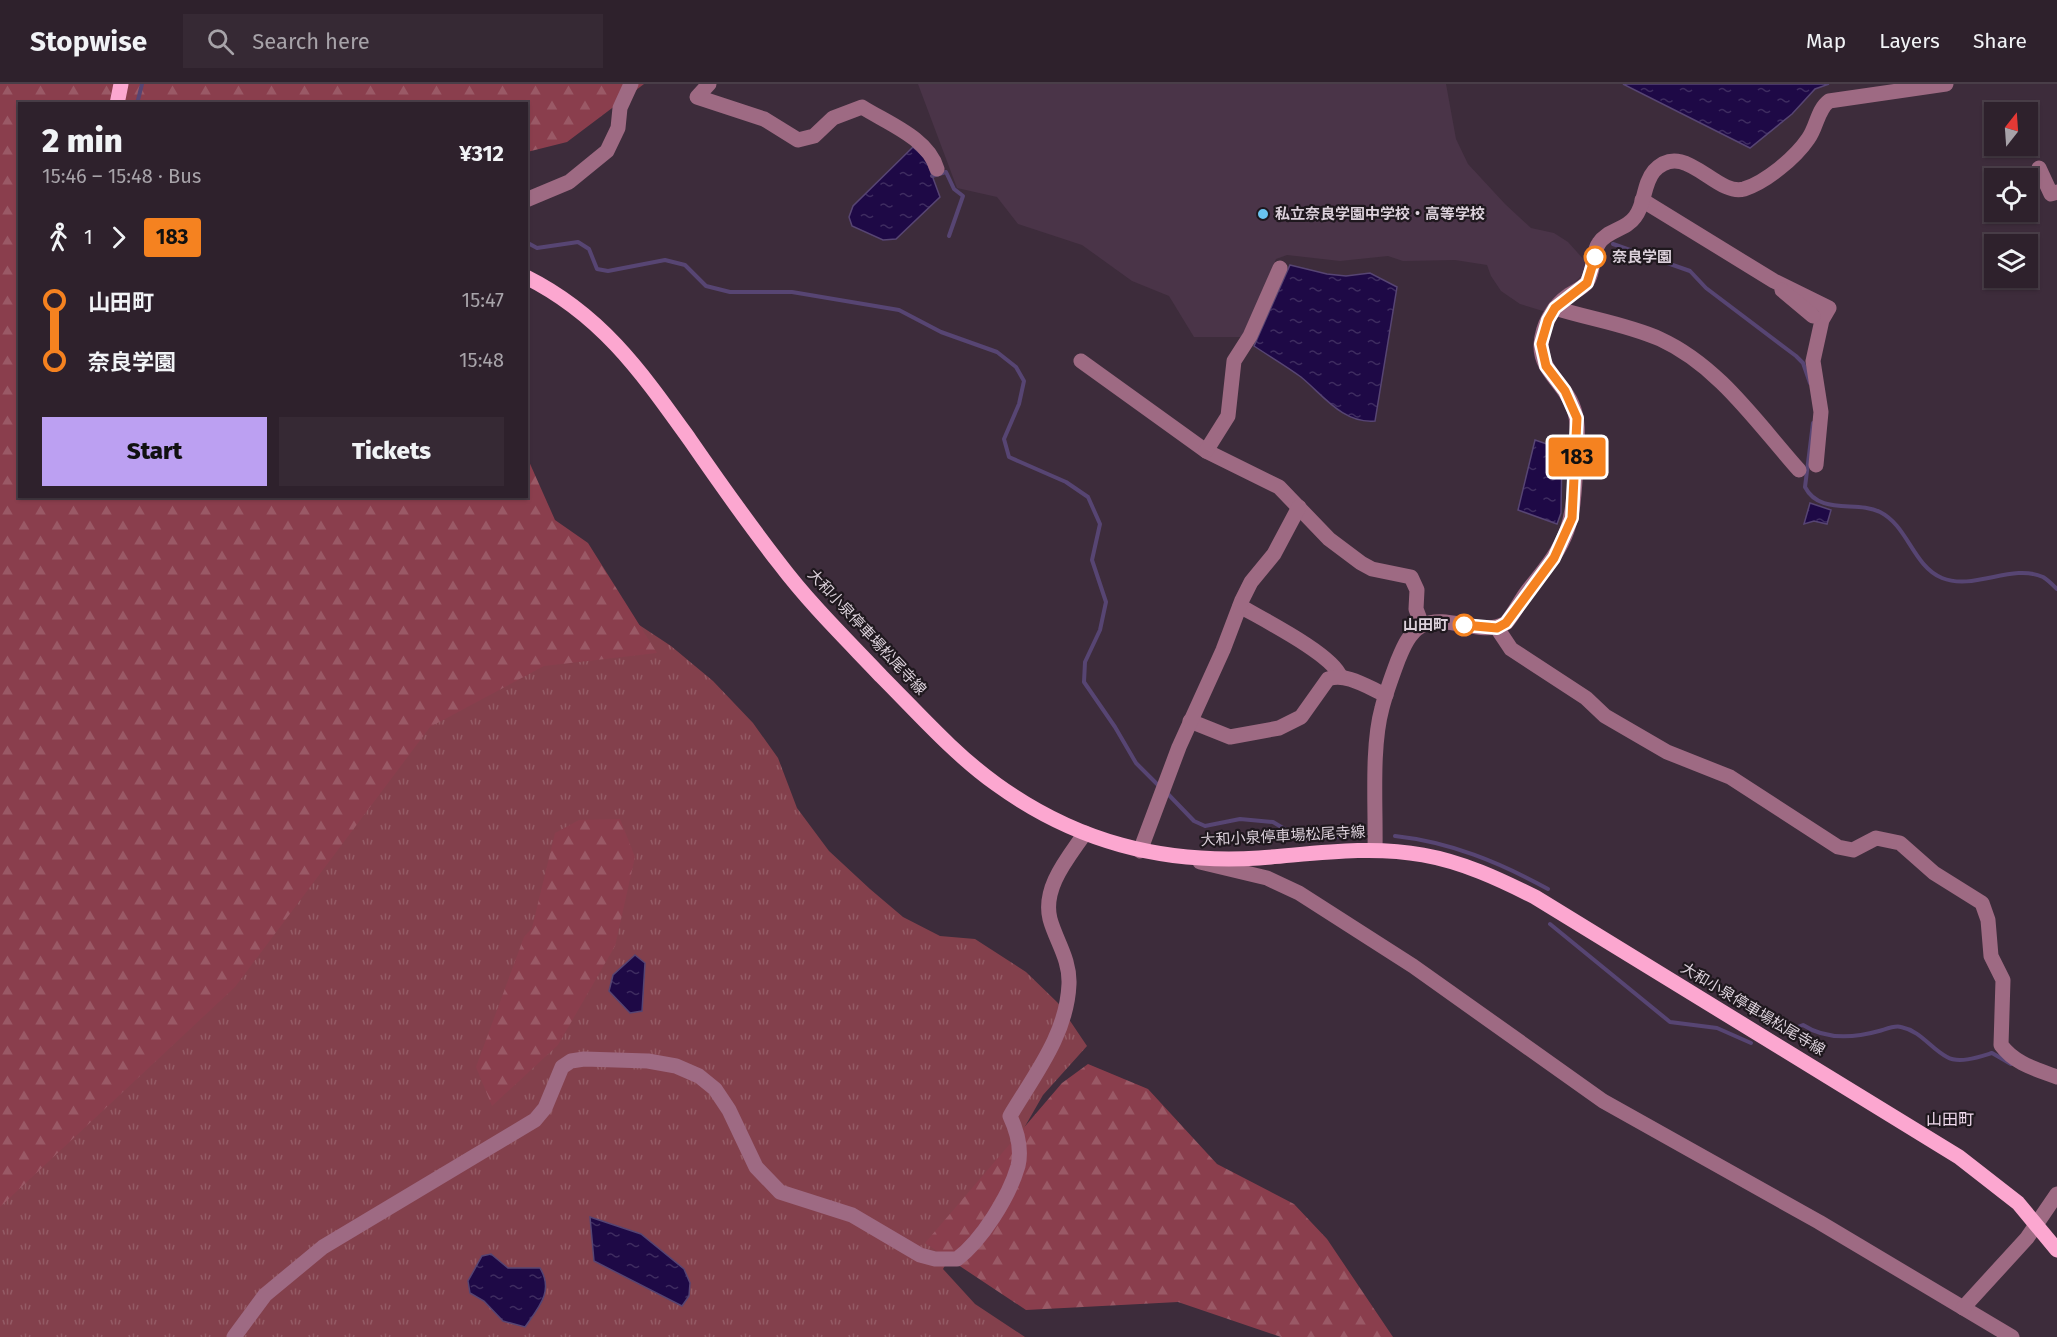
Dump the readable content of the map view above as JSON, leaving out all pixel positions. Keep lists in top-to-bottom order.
{
  "streets": {
    "main road": ["大和小泉停車場松尾寺線"]
  },
  "districts": ["山田町"],
  "places": ["私立奈良学園中学校・高等学校", "奈良学園", "山田町"],
  "lines": ["bus line 183"],
  "north": "top",
  "page": {
    "header": "Stopwise",
    "search": "Search here",
    "nav": ["Map", "Layers", "Share"],
    "on_map": "183",
    "heading": ["2 min", "15:46 – 15:48 · Bus", "¥312"],
    "legs": ["1", "183"],
    "list": [
      {
        "name": "山田町",
        "value": "15:47"
      },
      {
        "name": "奈良学園",
        "value": "15:48"
      }
    ],
    "buttons": ["Start", "Tickets"]
  }
}
